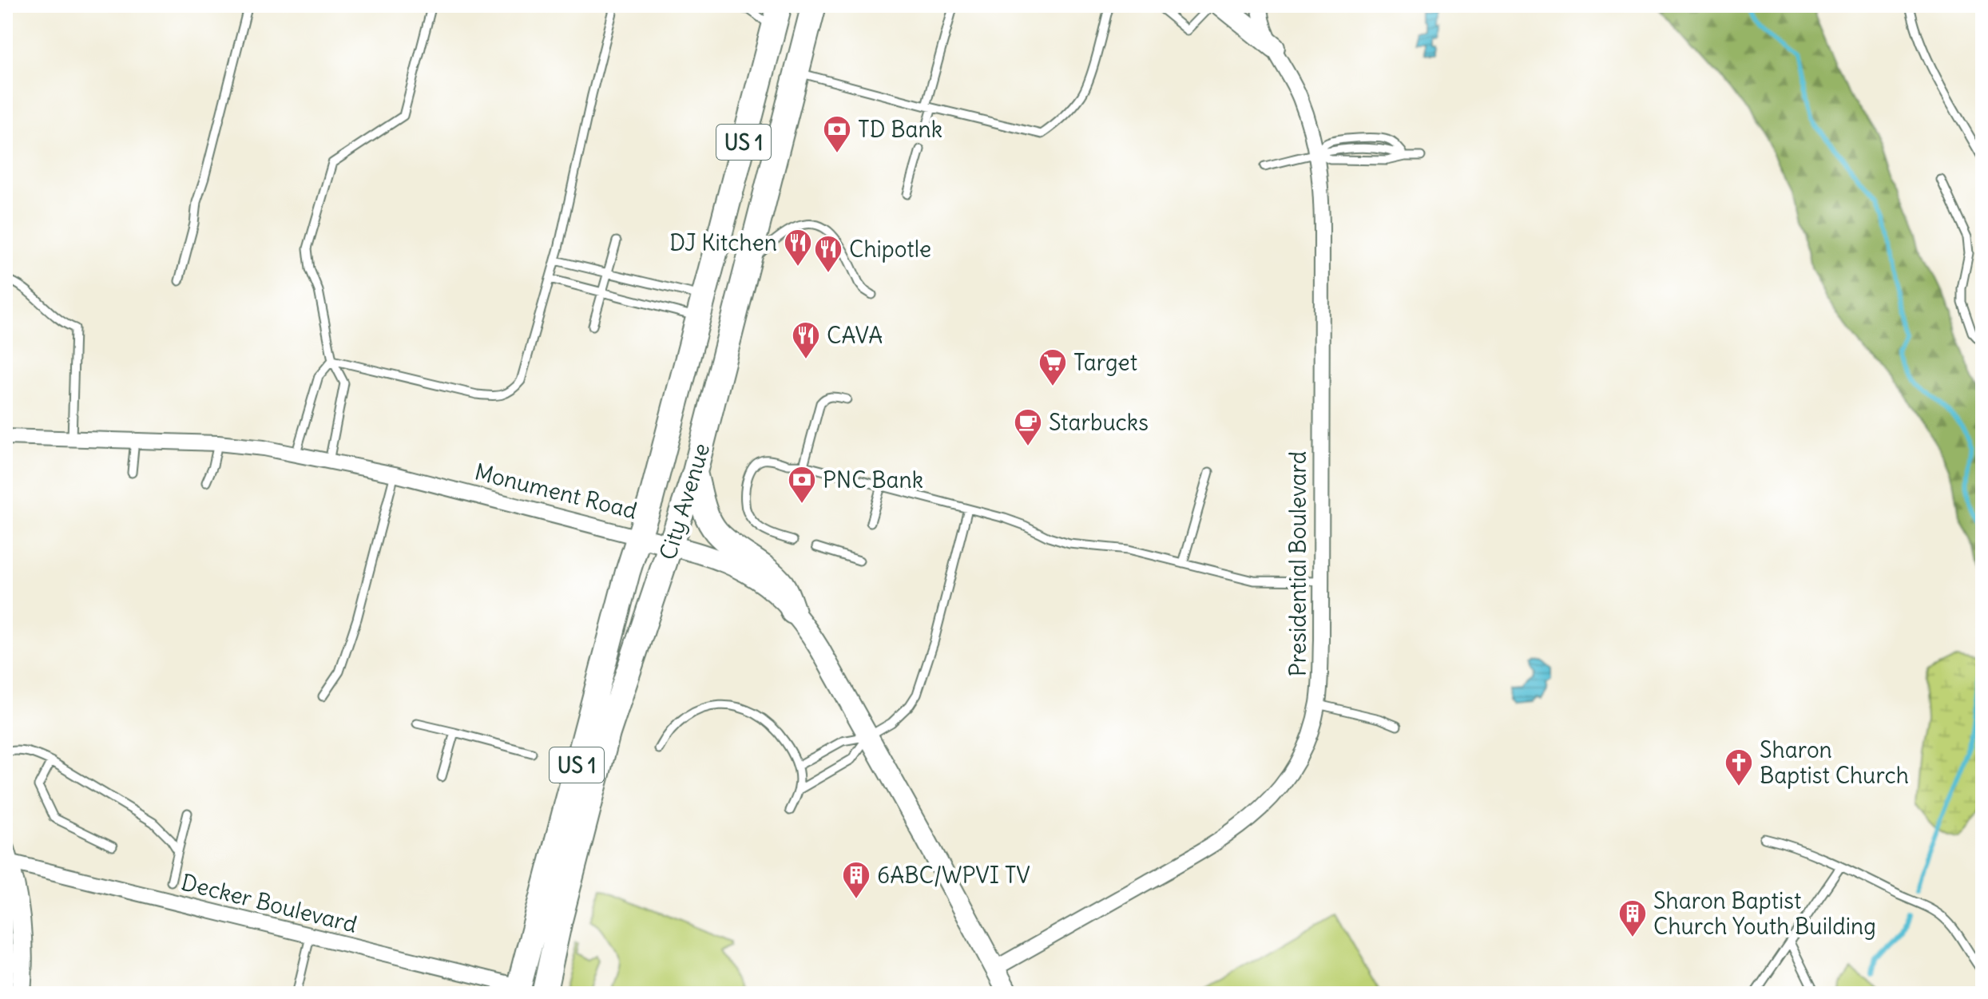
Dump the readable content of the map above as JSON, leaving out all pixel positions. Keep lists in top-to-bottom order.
{
  "streets": {
    "highway": ["US 1", "City Avenue"],
    "street": ["Monument Road", "Presidential Boulevard", "Decker Boulevard"]
  },
  "crossings": [
    ["Monument Road", "City Avenue"],
    ["Monument Road", "Presidential Boulevard"],
    ["City Avenue", "Decker Boulevard"]
  ],
  "places": {
    "bank": ["TD Bank", "PNC Bank"],
    "restaurant": ["DJ Kitchen", "Chipotle", "CAVA"],
    "supermarket": ["Target"],
    "cafe": ["Starbucks"],
    "church": ["Sharon Baptist Church"],
    "building": ["6ABC/WPVI TV", "Sharon Baptist Church Youth Building"]
  }
}
